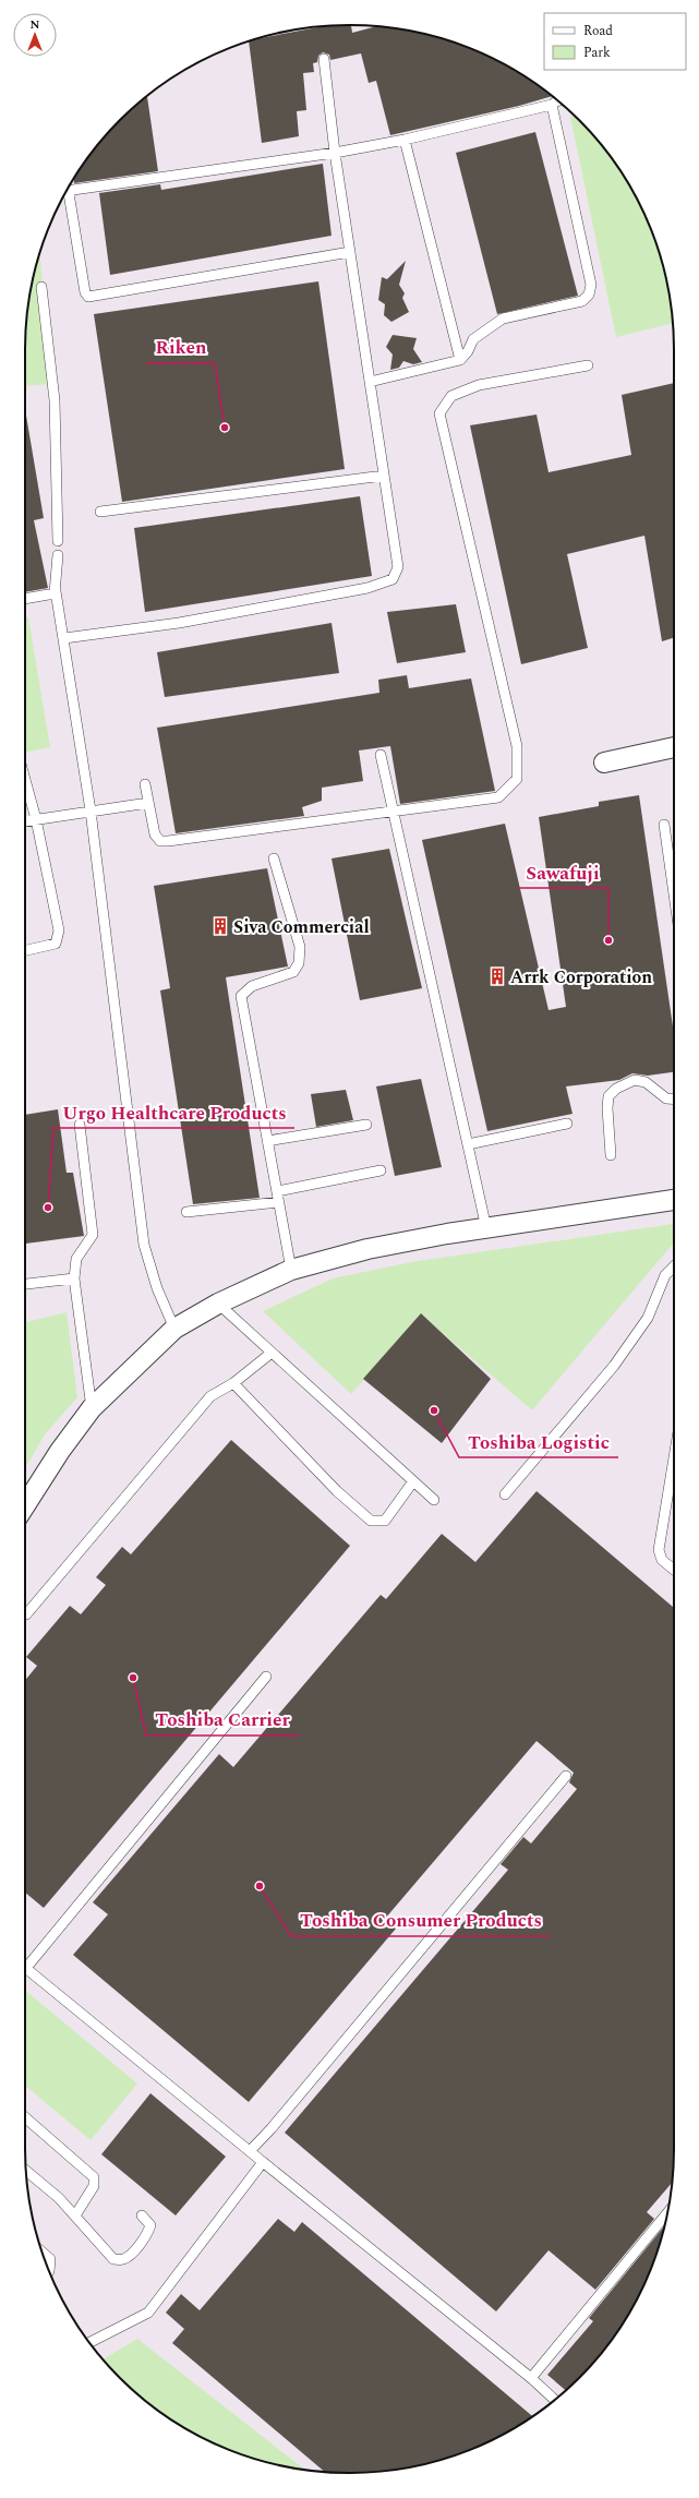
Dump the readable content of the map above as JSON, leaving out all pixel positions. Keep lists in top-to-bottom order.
{
  "places": {
    "other": [
      "Riken",
      "Sawafuji",
      "Urgo Healthcare Products",
      "Toshiba Logistic",
      "Toshiba Carrier",
      "Toshiba Consumer Products"
    ],
    "building": ["Siva Commercial", "Arrk Corporation"]
  },
  "legend": ["Road", "Park"],
  "north": "top"
}
